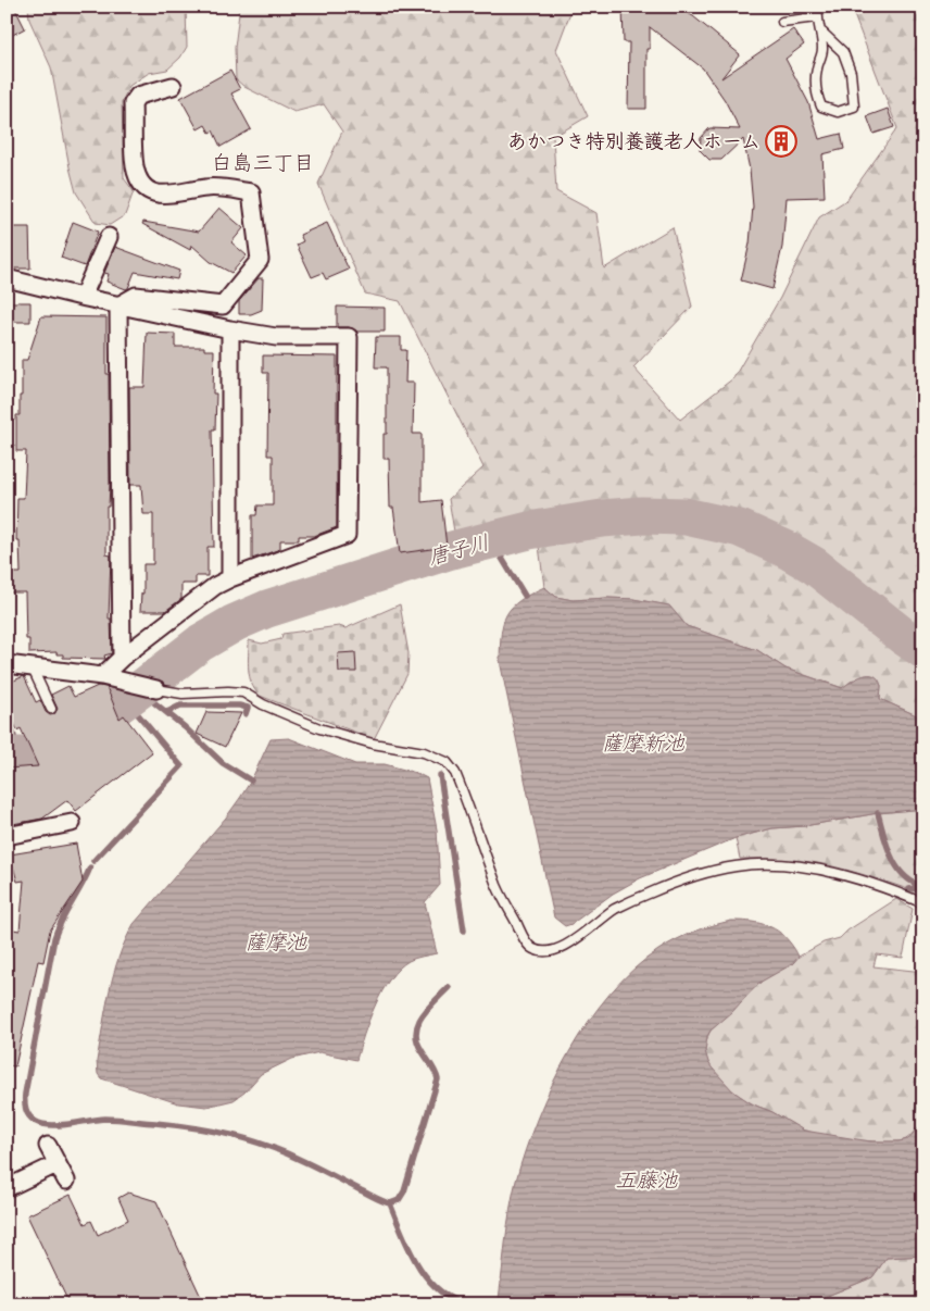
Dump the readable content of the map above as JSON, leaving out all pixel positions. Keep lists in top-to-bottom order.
{
  "districts": ["白島三丁目"],
  "water": [
    "唐子川",
    "薩摩新池",
    "薩摩池",
    "五藤池"
  ],
  "places": {
    "building": ["あかつき特別養護老人ホーム"]
  }
}
